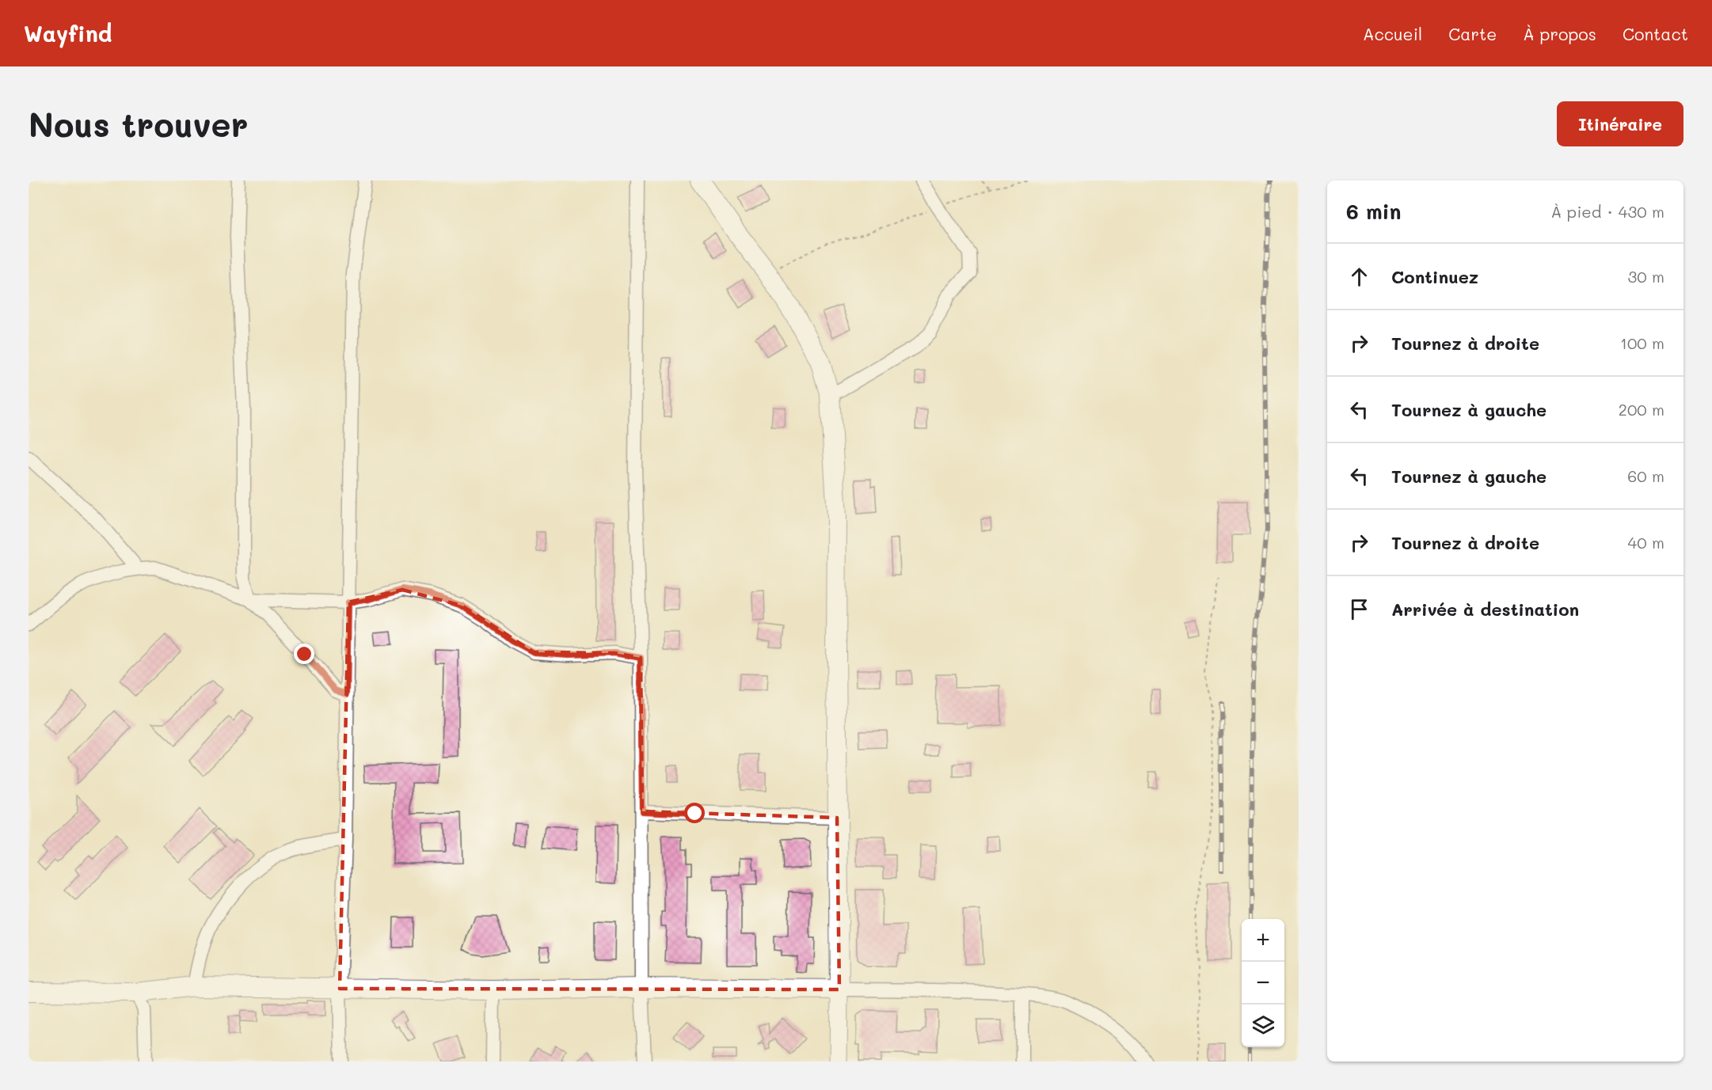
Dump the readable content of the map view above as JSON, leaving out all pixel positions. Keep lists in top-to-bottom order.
{
  "page": {
    "header": "Wayfind",
    "nav": [
      "Accueil",
      "Carte",
      "À propos",
      "Contact"
    ],
    "buttons": "Itinéraire",
    "title": "Nous trouver",
    "heading": ["6 min", "À pied · 430 m"],
    "list": [
      ["Continuez", "30 m"],
      ["Tournez à droite", "100 m"],
      ["Tournez à gauche", "200 m"],
      ["Tournez à gauche", "60 m"],
      ["Tournez à droite", "40 m"],
      "Arrivée à destination"
    ],
    "map_buttons": ["+", "−"]
  }
}
